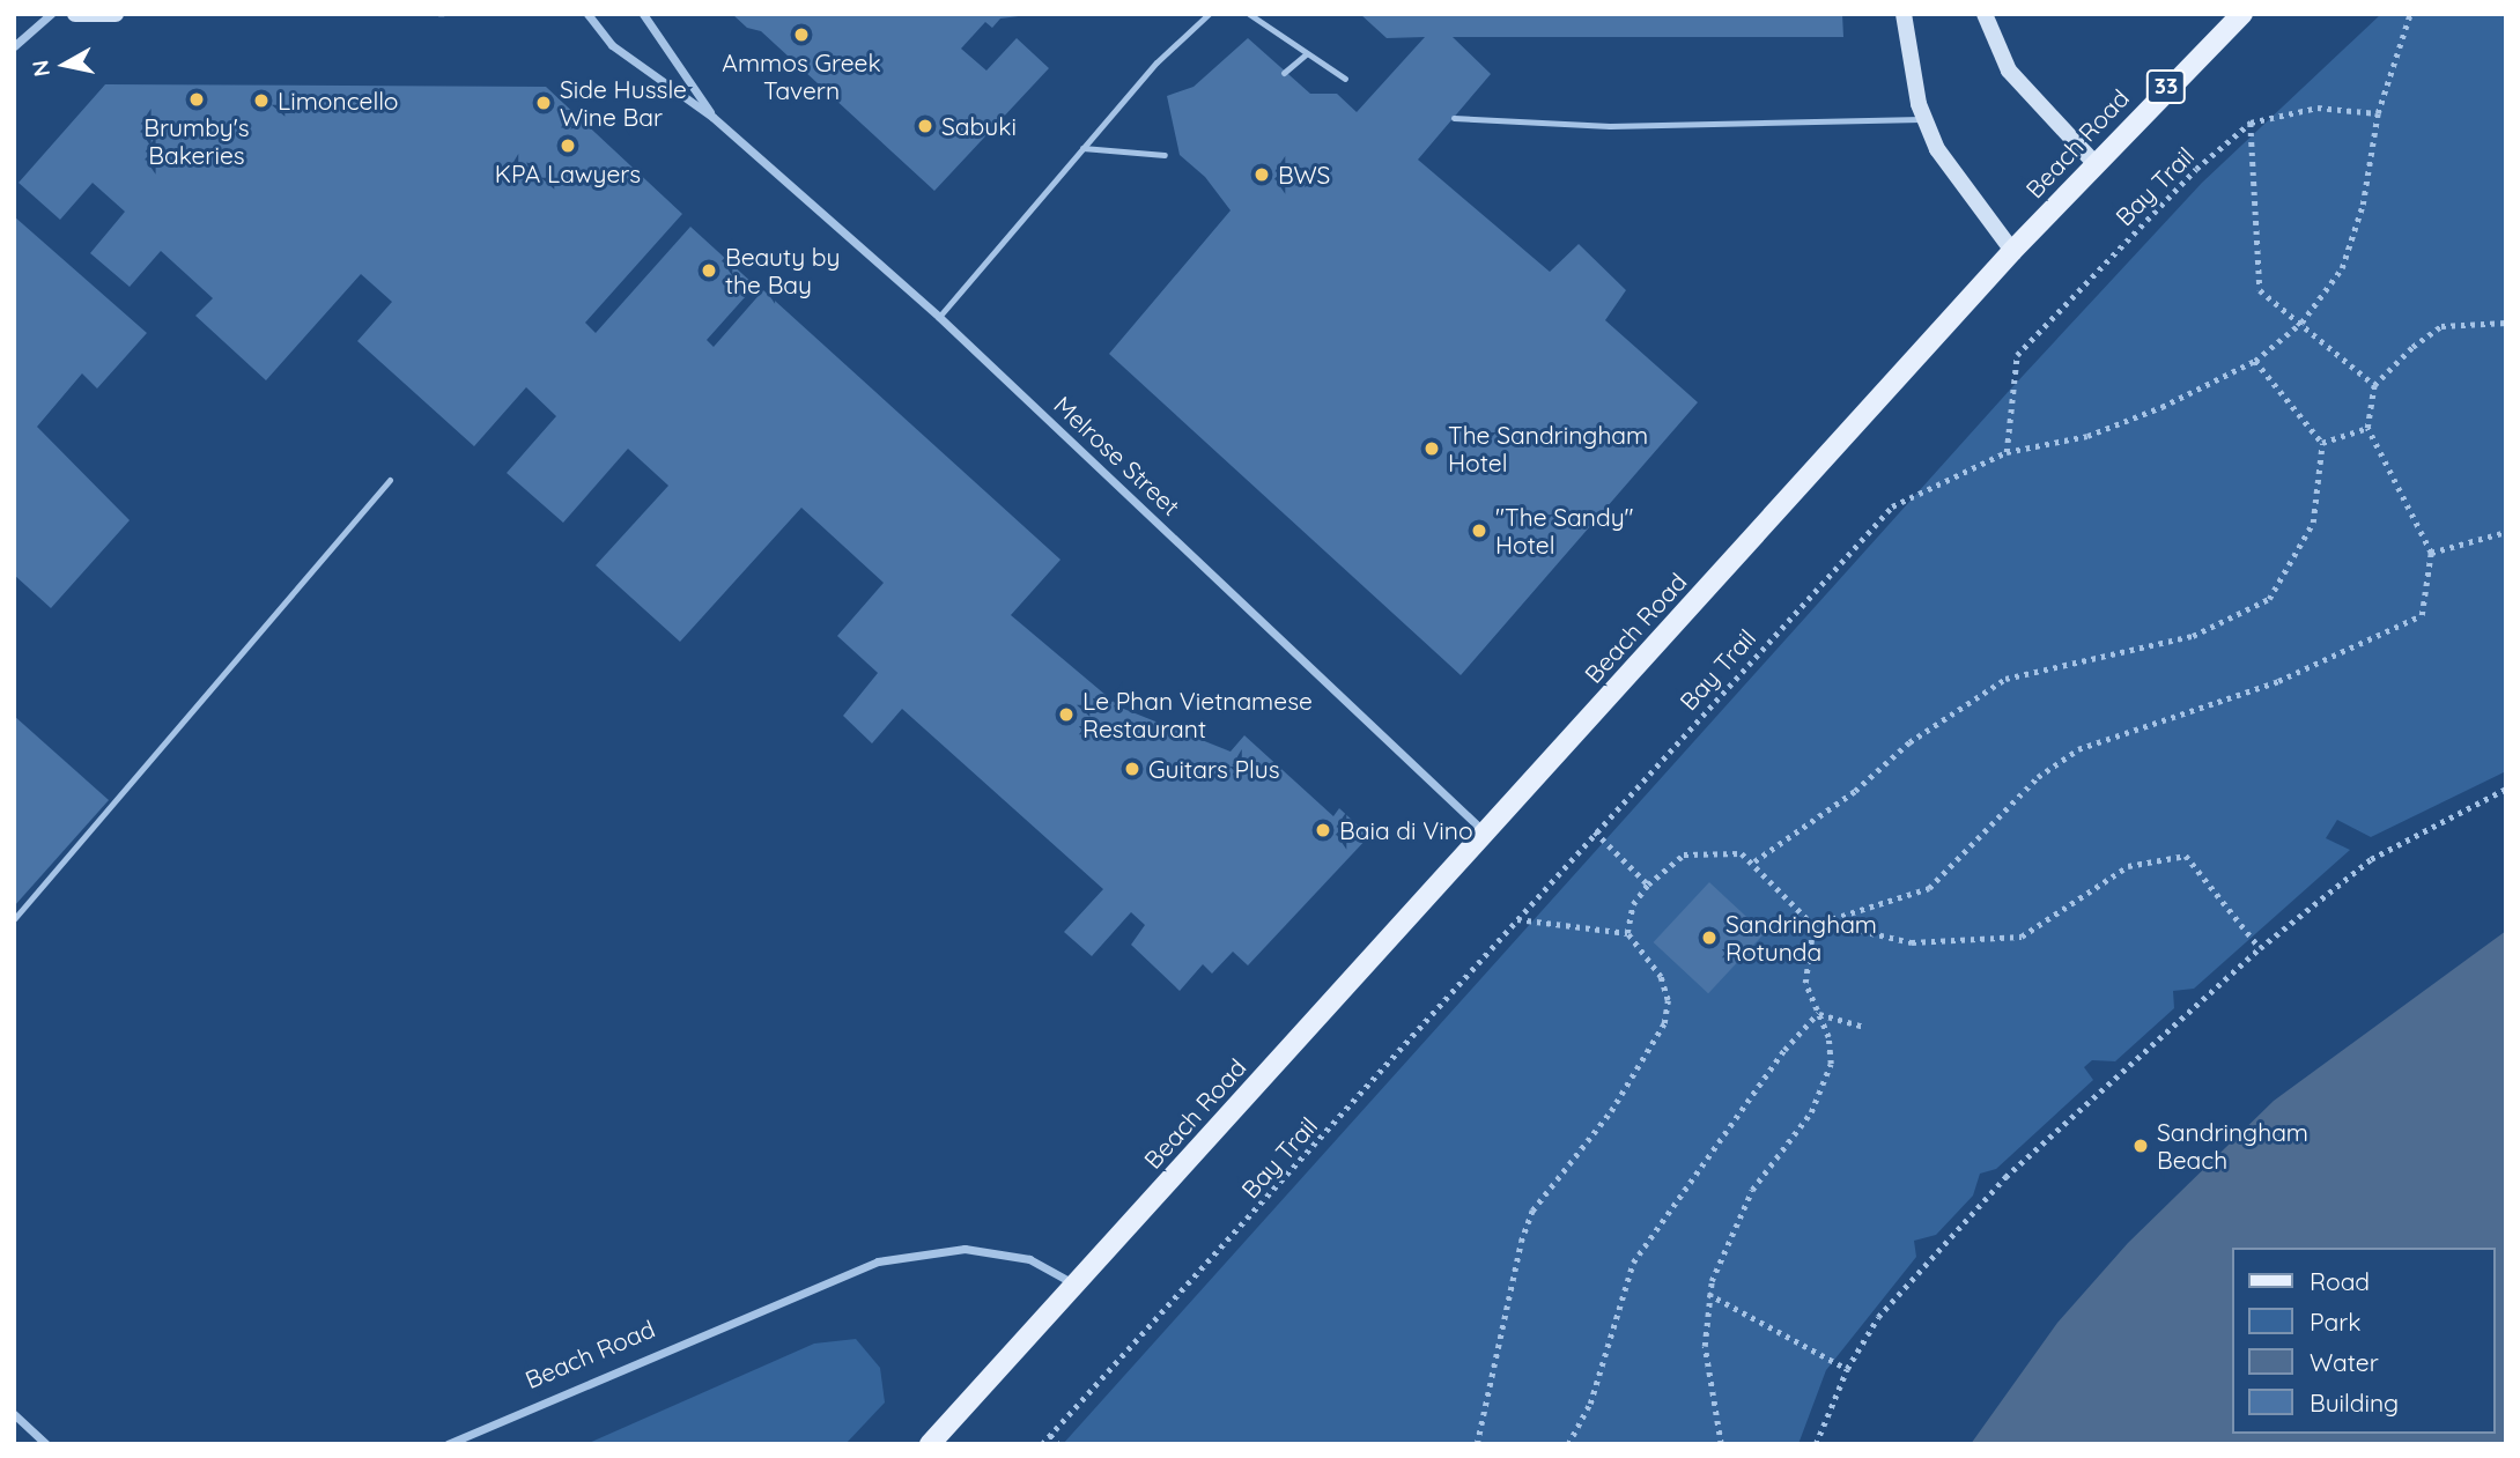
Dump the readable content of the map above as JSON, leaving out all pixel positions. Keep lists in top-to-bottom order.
{
  "streets": {
    "main road": ["33", "Beach Road"],
    "street": ["Melrose Street"],
    "path": ["Bay Trail"]
  },
  "crossings": [
    ["Beach Road", "Melrose Street"]
  ],
  "places": [
    "Ammos Greek Tavern",
    "Brumby's Bakeries",
    "Limoncello",
    "Side Hussle Wine Bar",
    "Sabuki",
    "KPA Lawyers",
    "BWS",
    "Beauty by the Bay",
    "The Sandringham Hotel",
    "\"The Sandy\" Hotel",
    "Le Phan Vietnamese Restaurant",
    "Guitars Plus",
    "Baia di Vino",
    "Sandringham Rotunda",
    "Sandringham Beach"
  ],
  "legend": [
    "Road",
    "Park",
    "Water",
    "Building"
  ],
  "north": "left"
}
